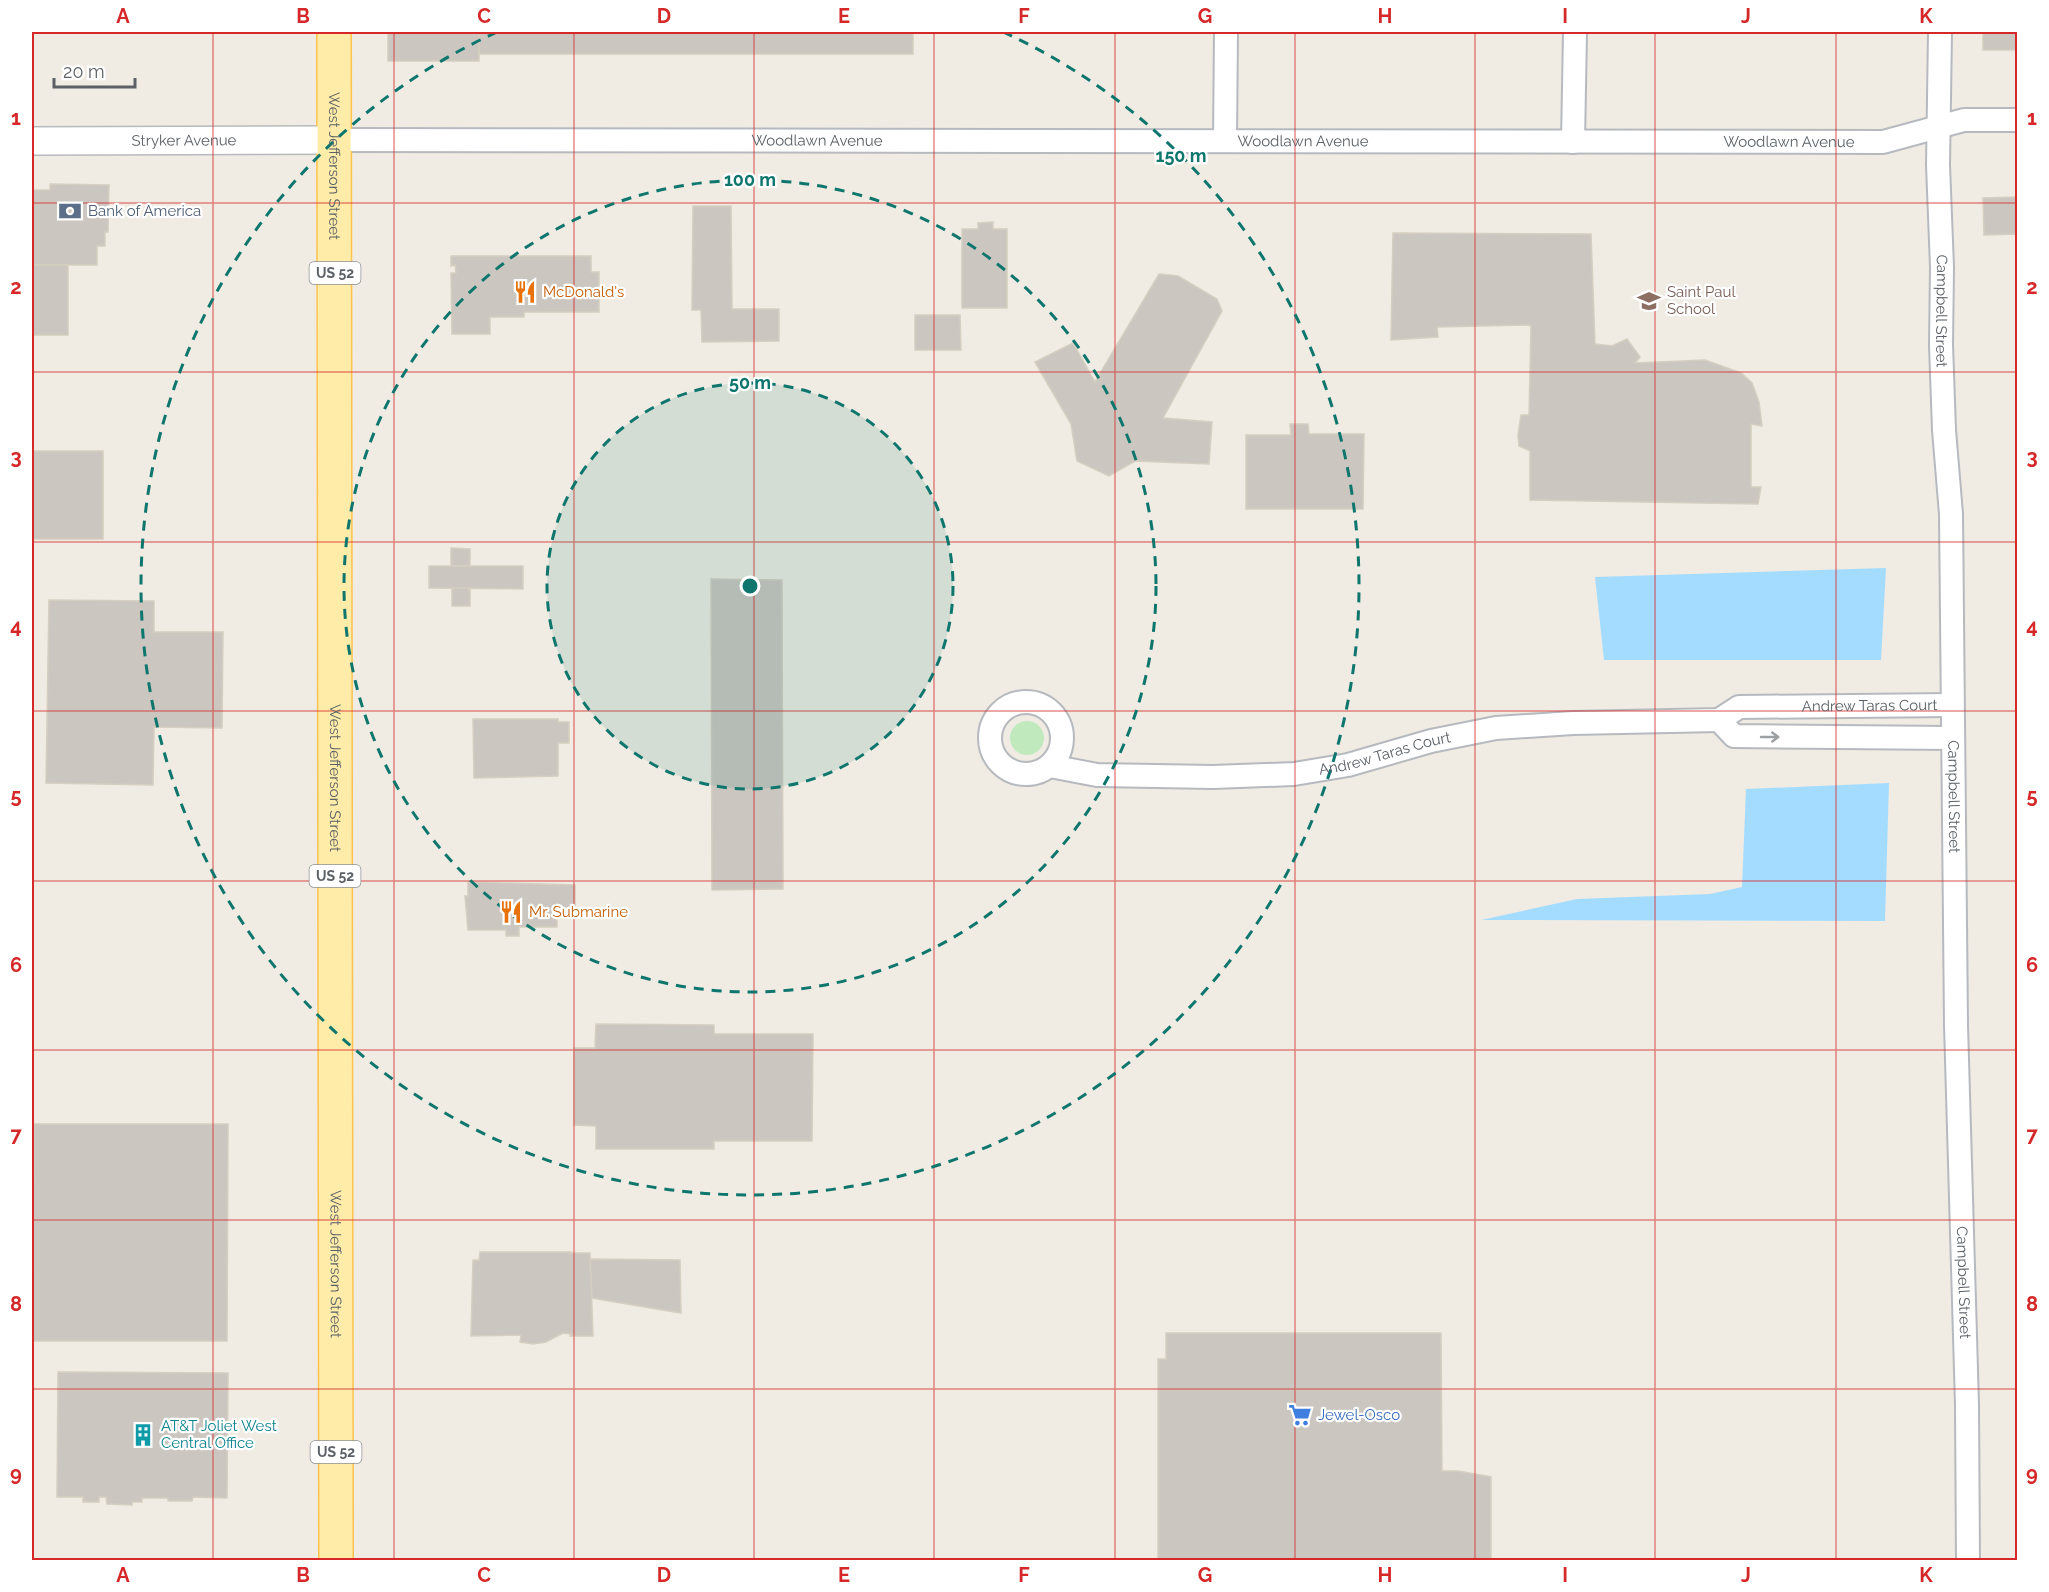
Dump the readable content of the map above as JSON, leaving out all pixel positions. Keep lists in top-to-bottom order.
{
  "streets": {
    "main road": ["West Jefferson Street", "US 52"],
    "street": [
      "Stryker Avenue",
      "Woodlawn Avenue",
      "Campbell Street",
      "Andrew Taras Court"
    ]
  },
  "crossings": [
    ["Stryker Avenue", "Woodlawn Avenue"],
    ["Stryker Avenue", "West Jefferson Street"],
    ["Woodlawn Avenue", "West Jefferson Street"],
    ["Woodlawn Avenue", "Campbell Street"],
    ["Campbell Street", "Andrew Taras Court"]
  ],
  "places": {
    "bank": ["Bank of America"],
    "restaurant": ["McDonald's", "Mr. Submarine"],
    "school or university": ["Saint Paul School"],
    "supermarket": ["Jewel-Osco"],
    "building": ["AT&T Joliet West Central Office"]
  },
  "scale_bar": "20 m",
  "grid": {
    "columns": [
      "A",
      "B",
      "C",
      "D",
      "E",
      "F",
      "G",
      "H",
      "I",
      "J",
      "K"
    ],
    "rows": [
      "1",
      "2",
      "3",
      "4",
      "5",
      "6",
      "7",
      "8",
      "9"
    ]
  },
  "rings": ["150 m", "100 m", "50 m"]
}
